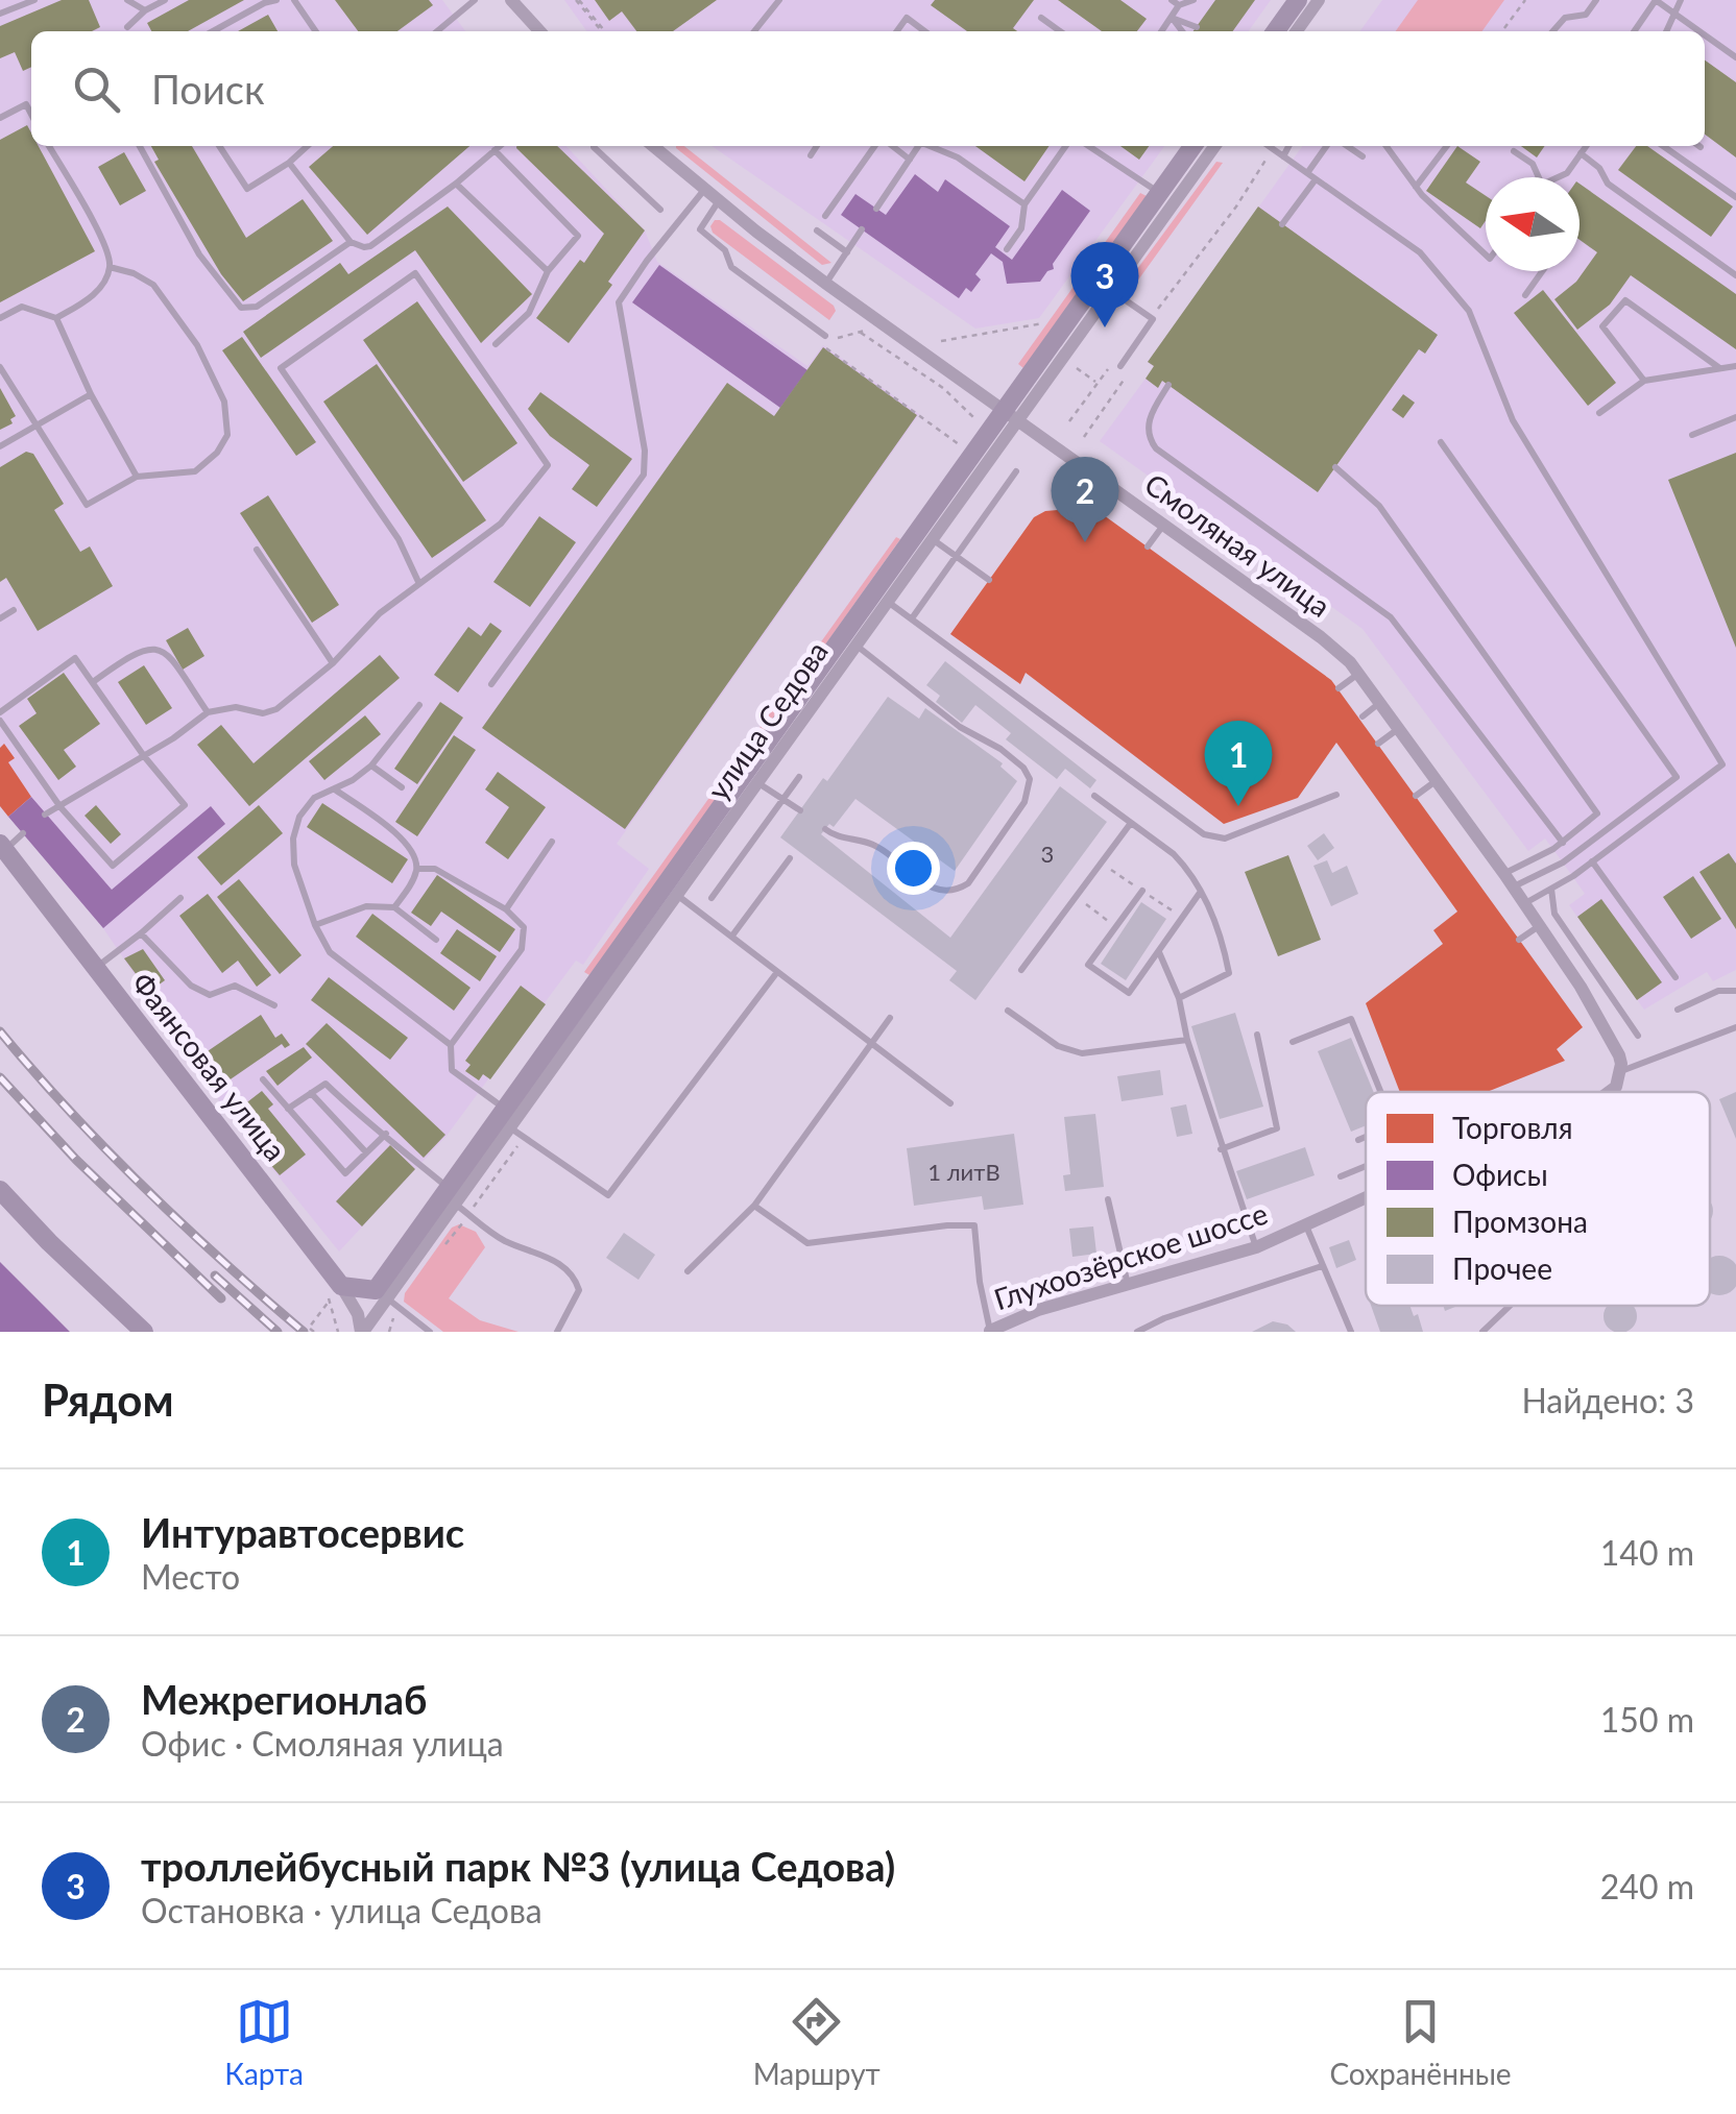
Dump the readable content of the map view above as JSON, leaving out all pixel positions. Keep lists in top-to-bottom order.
{
  "streets": {
    "street": [
      "Смоляная улица",
      "улица Седова",
      "Фаянсовая улица",
      "Глухоозёрское шоссе"
    ]
  },
  "crossings": [
    ["Смоляная улица", "улица Седова"],
    ["Смоляная улица", "Глухоозёрское шоссе"],
    ["улица Седова", "Фаянсовая улица"]
  ],
  "house_numbers": ["3", "1 литВ"],
  "legend": [
    "Торговля",
    "Офисы",
    "Промзона",
    "Прочее"
  ],
  "north": "left",
  "page": {
    "search": "Поиск",
    "pins": ["3", "2", "1"],
    "heading": ["Рядом", "Найдено: 3"],
    "list": [
      {
        "mark": "1",
        "name": "Интуравтосервис",
        "note": "Место",
        "value": "140 m"
      },
      {
        "mark": "2",
        "name": "Межрегионлаб",
        "note": "Офис · Смоляная улица",
        "value": "150 m"
      },
      {
        "mark": "3",
        "name": "троллейбусный парк №3 (улица Седова)",
        "note": "Остановка · улица Седова",
        "value": "240 m"
      }
    ],
    "nav": ["Карта", "Маршрут", "Сохранённые"]
  }
}
